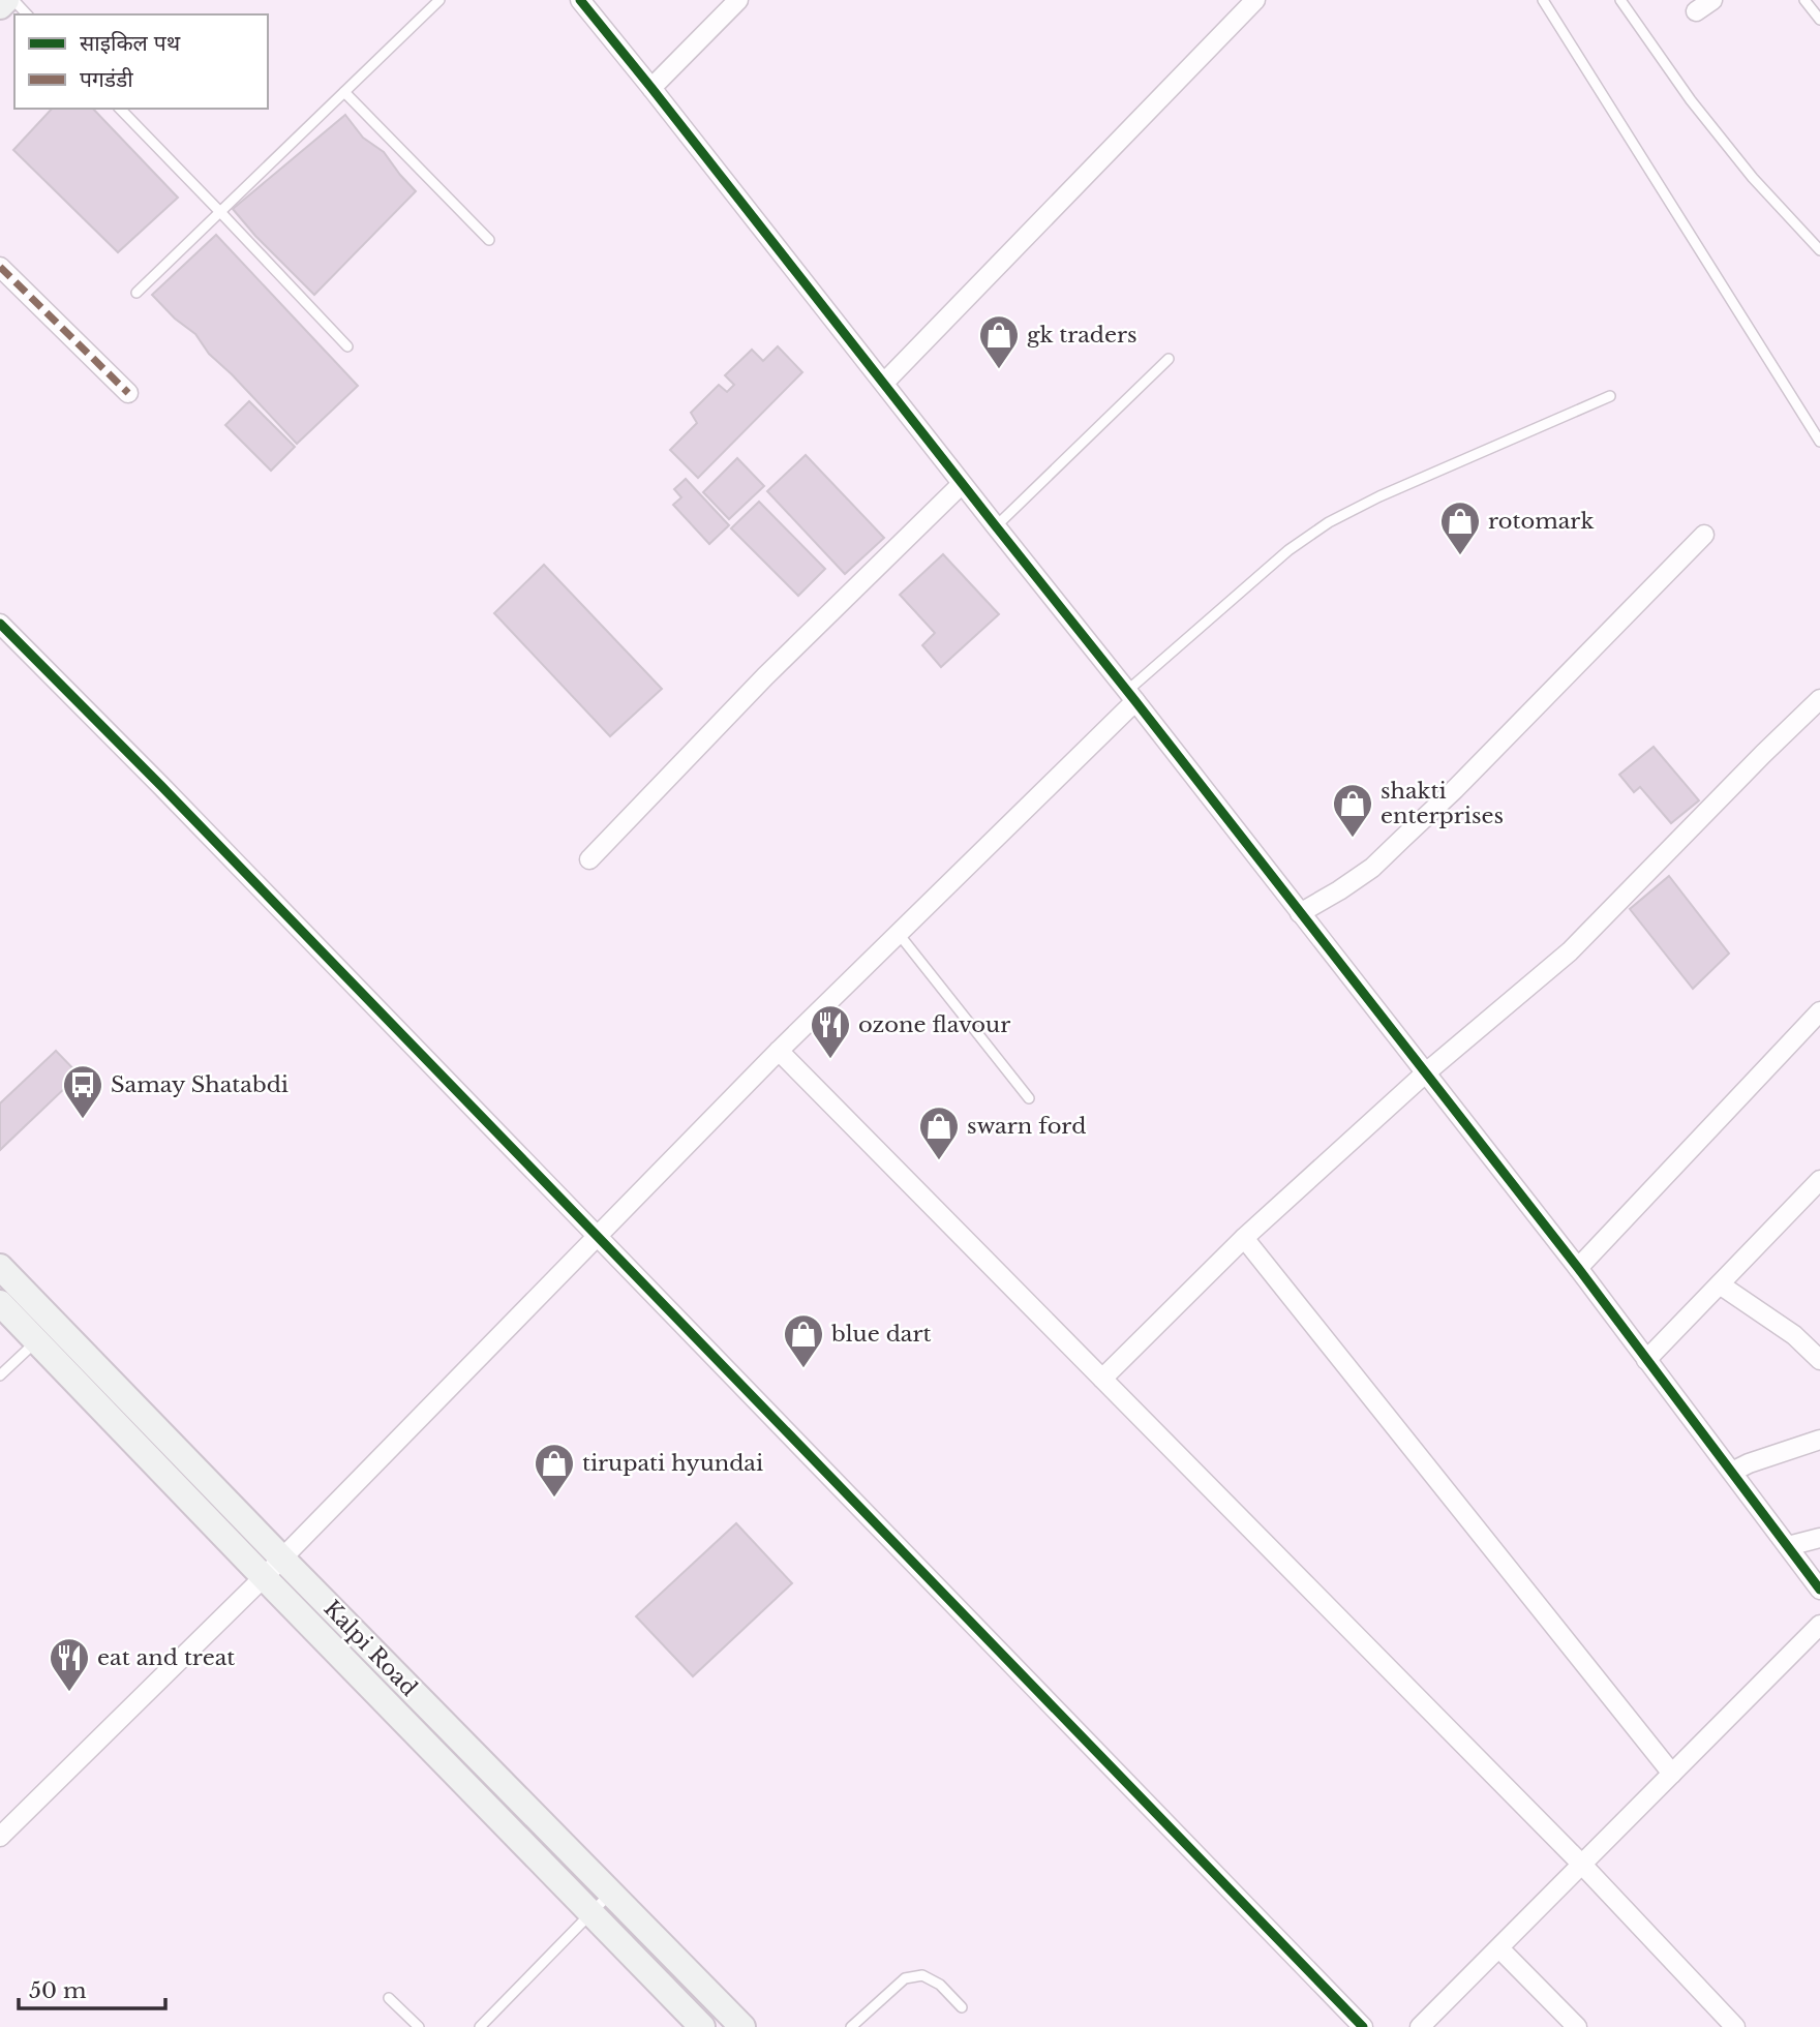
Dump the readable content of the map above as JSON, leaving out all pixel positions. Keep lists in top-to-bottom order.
{
  "streets": {
    "main road": ["Kalpi Road"]
  },
  "places": {
    "shop": [
      "gk traders",
      "rotomark",
      "shakti enterprises",
      "swarn ford",
      "blue dart",
      "tirupati hyundai"
    ],
    "restaurant": ["ozone flavour", "eat and treat"],
    "bus stop": ["Samay Shatabdi"]
  },
  "legend": ["साइकिल पथ", "पगडंडी"],
  "scale_bar": "50 m"
}
